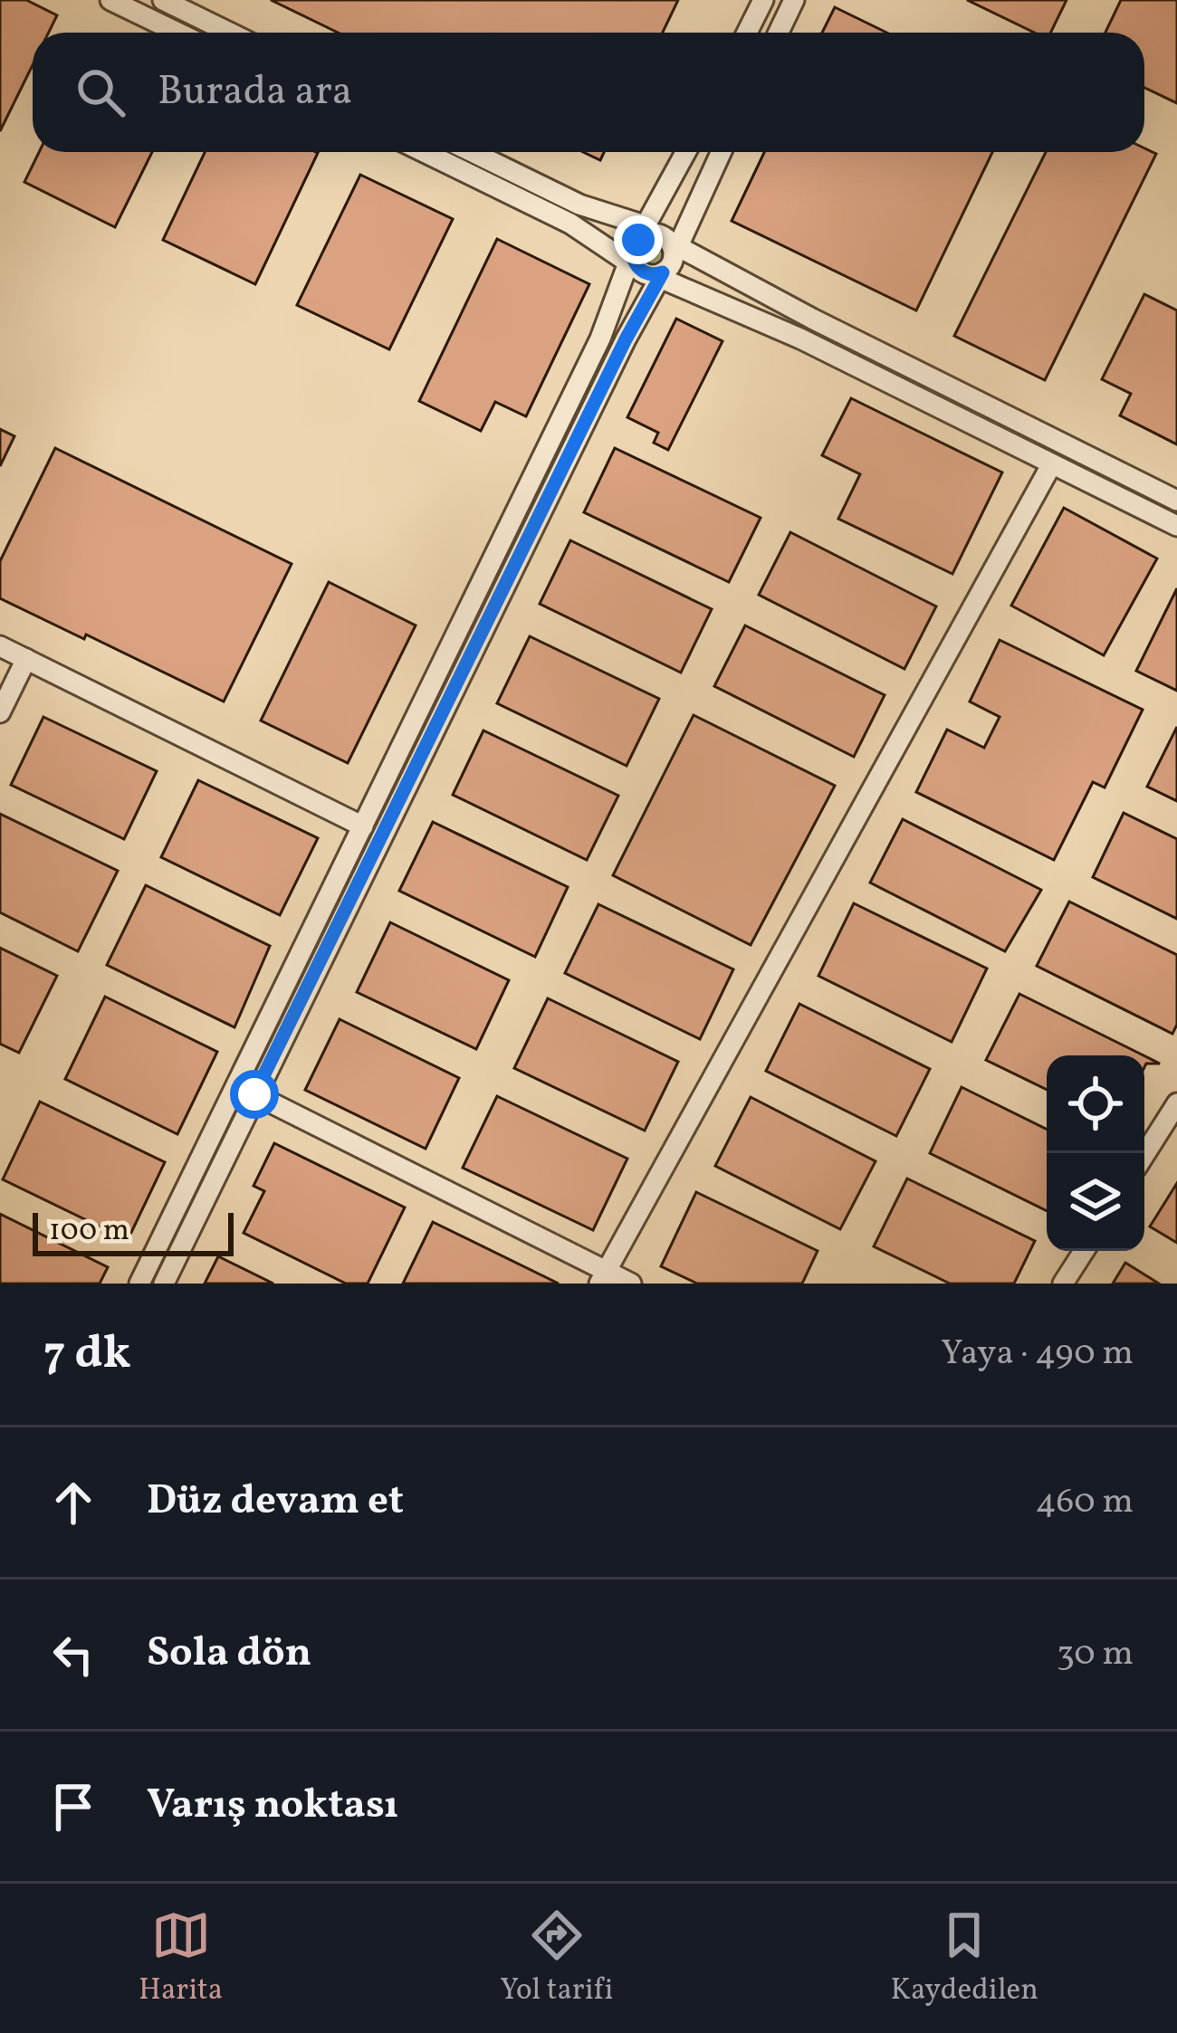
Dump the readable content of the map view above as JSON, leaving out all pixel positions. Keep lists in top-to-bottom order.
{
  "scale_bar": "100 m",
  "page": {
    "search": "Burada ara",
    "scale": "100 m",
    "heading": ["7 dk", "Yaya · 490 m"],
    "list": [
      ["Düz devam et", "460 m"],
      ["Sola dön", "30 m"],
      "Varış noktası"
    ],
    "nav": ["Harita", "Yol tarifi", "Kaydedilen"]
  }
}
